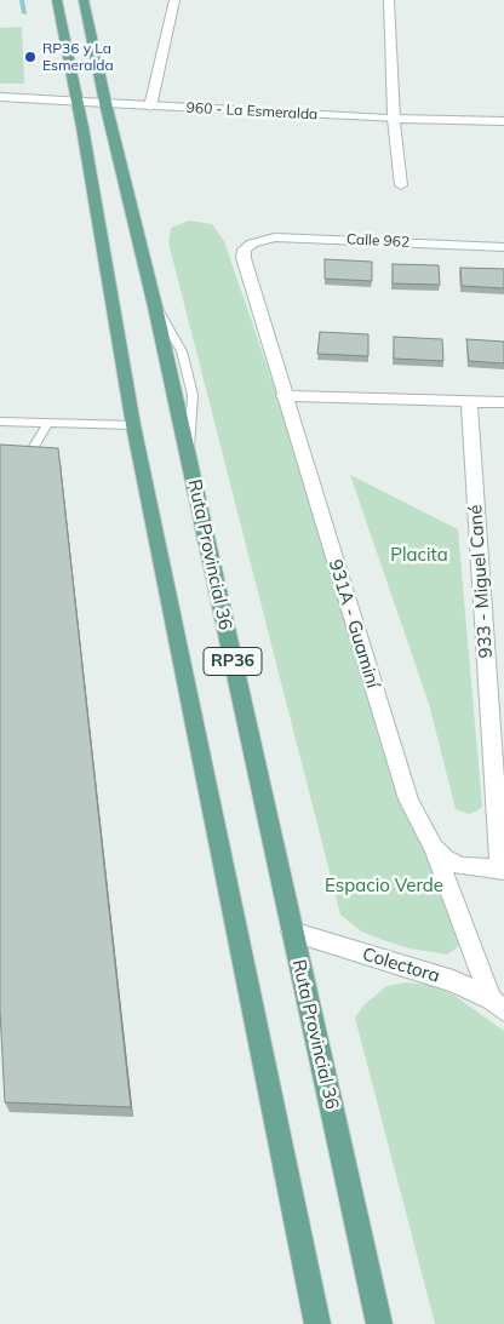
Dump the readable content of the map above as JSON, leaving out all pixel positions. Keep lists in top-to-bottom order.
{
  "streets": {
    "main road": ["Ruta Provincial 36", "RP36"],
    "street": [
      "960 - La Esmeralda",
      "Calle 962",
      "933 - Miguel Cané",
      "931A - Guaminí",
      "Colectora"
    ]
  },
  "crossings": [
    ["960 - La Esmeralda", "Ruta Provincial 36"],
    ["960 - La Esmeralda", "RP36"],
    ["Calle 962", "931A - Guaminí"],
    ["Ruta Provincial 36", "Colectora"],
    ["931A - Guaminí", "Colectora"]
  ],
  "parks": ["Placita", "Espacio Verde"],
  "places": ["RP36 y La Esmeralda"]
}
